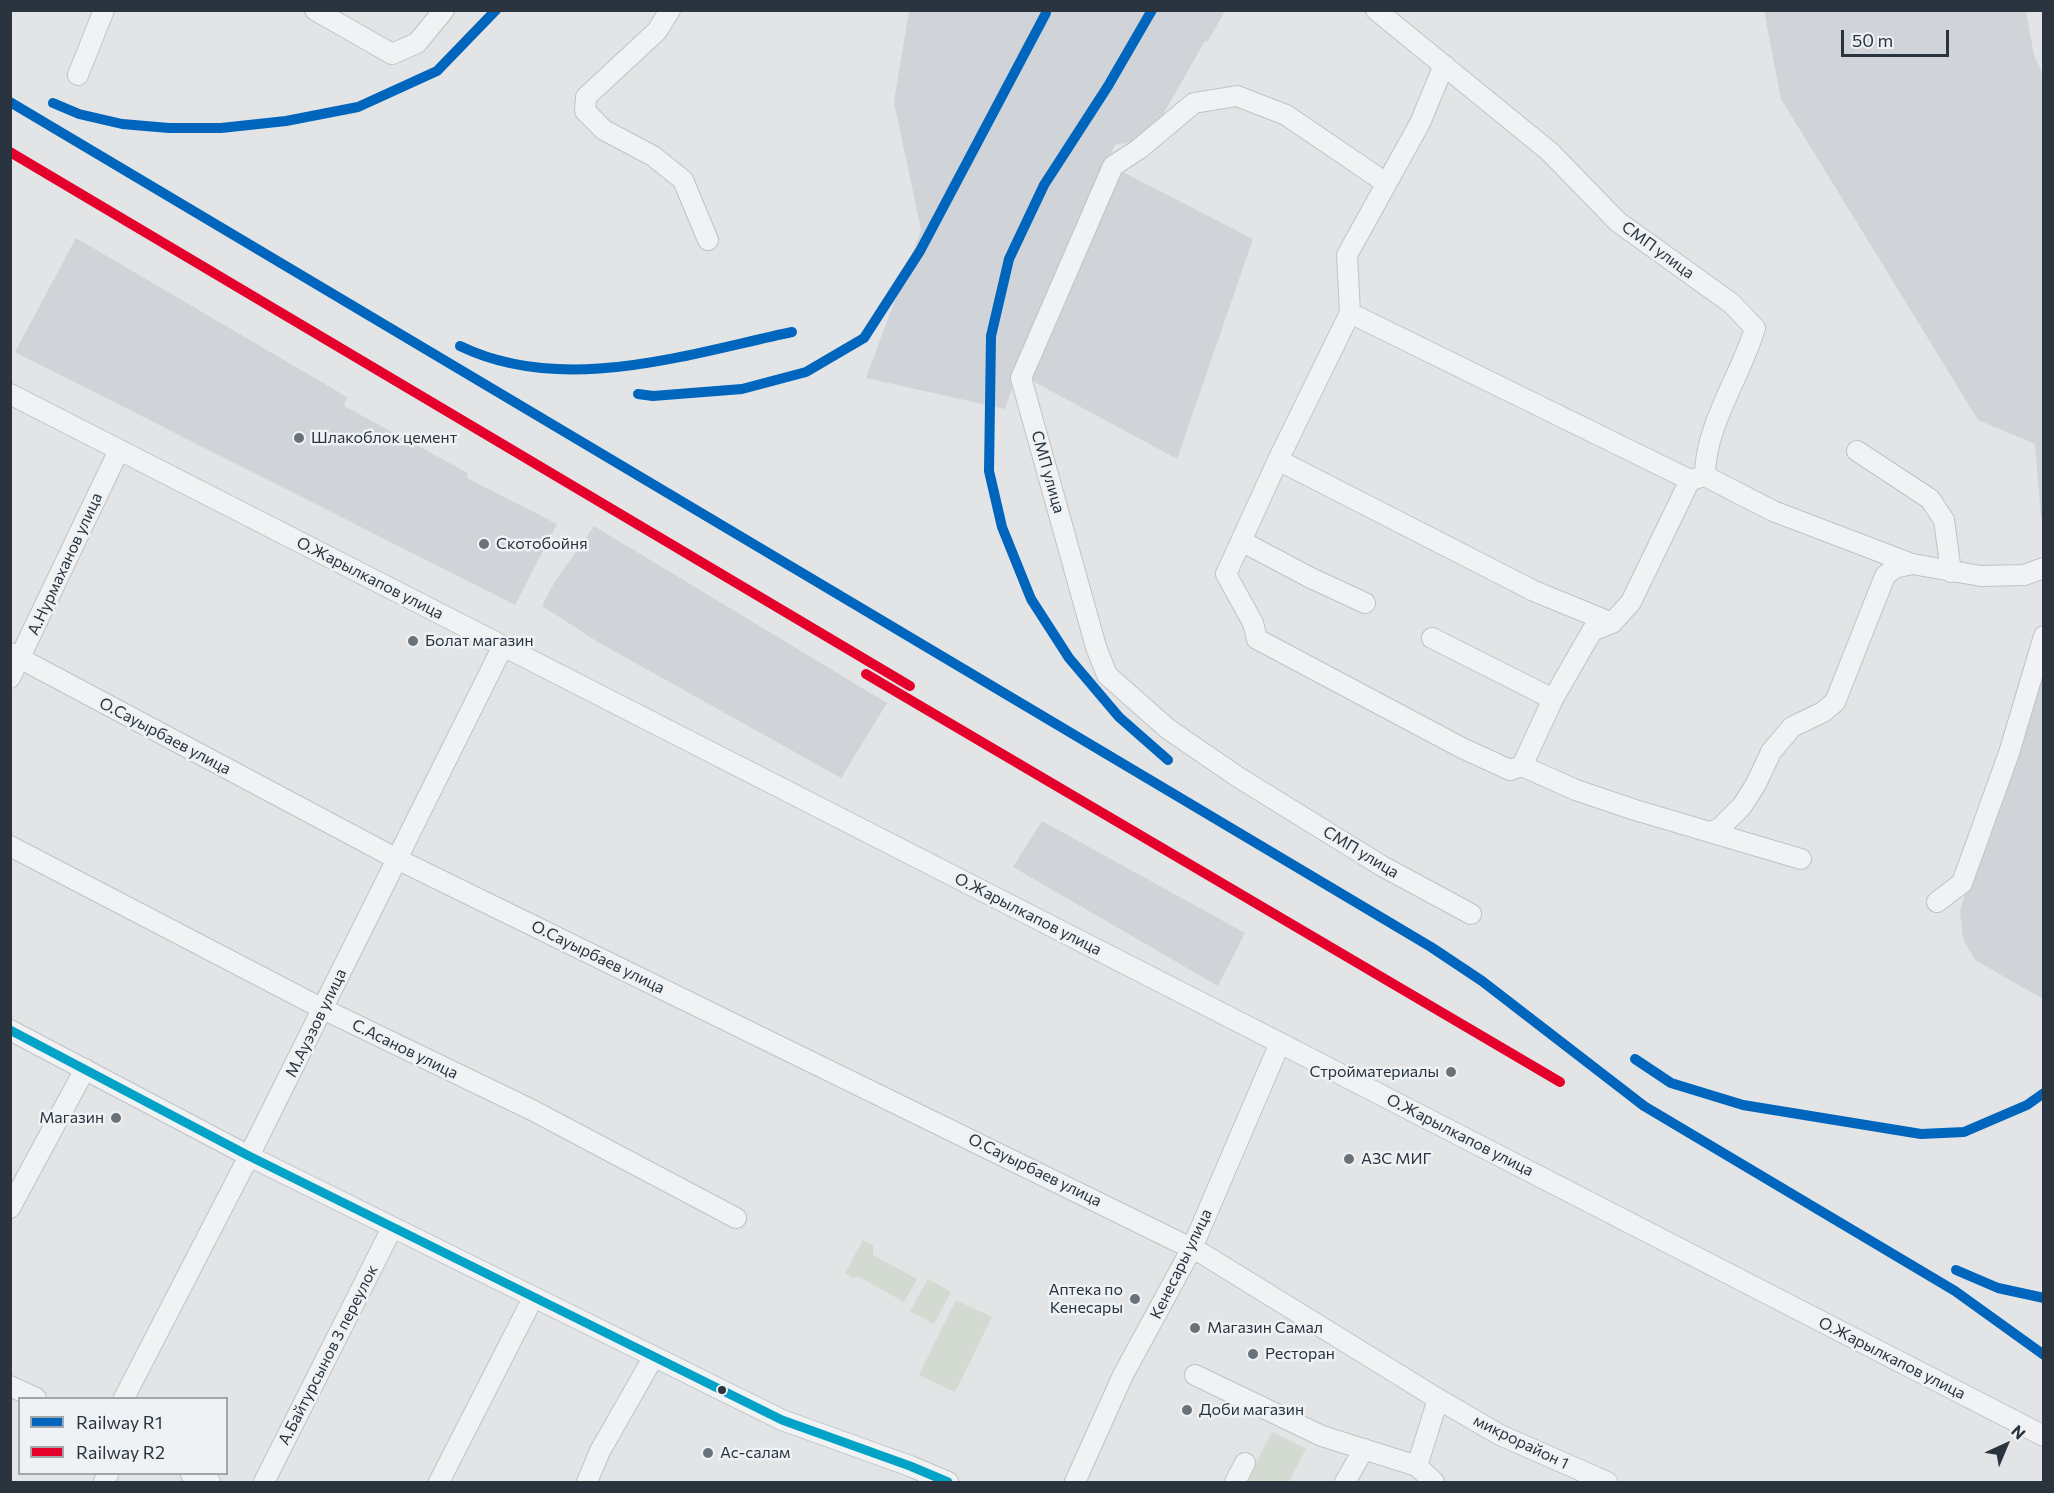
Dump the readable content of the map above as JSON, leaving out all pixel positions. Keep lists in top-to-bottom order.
{
  "streets": {
    "street": [
      "СМП улица",
      "А.Нурмаханов улица",
      "О.Жарылкапов улица",
      "О.Сауырбаев улица",
      "М.Ауэзов улица",
      "С.Асанов улица",
      "Кенесары улица",
      "А.Байтурсынов 3 переулок",
      "микрорайон 1"
    ]
  },
  "crossings": [
    ["А.Нурмаханов улица", "О.Жарылкапов улица"],
    ["А.Нурмаханов улица", "О.Сауырбаев улица"],
    ["О.Жарылкапов улица", "М.Ауэзов улица"],
    ["О.Жарылкапов улица", "Кенесары улица"],
    ["О.Сауырбаев улица", "М.Ауэзов улица"],
    ["О.Сауырбаев улица", "Кенесары улица"],
    ["О.Сауырбаев улица", "микрорайон 1"],
    ["М.Ауэзов улица", "С.Асанов улица"],
    ["Кенесары улица", "микрорайон 1"]
  ],
  "places": [
    "Шлакоблок цемент",
    "Скотобойня",
    "Болат магазин",
    "Стройматериалы",
    "Магазин",
    "АЗС МИГ",
    "Аптека по Кенесары",
    "Магазин Самал",
    "Ресторан",
    "Доби магазин",
    "Ас-салам"
  ],
  "lines": ["rail line R1", "rail line R2"],
  "legend": ["Railway R1", "Railway R2"],
  "scale_bar": "50 m",
  "north": "top right"
}
